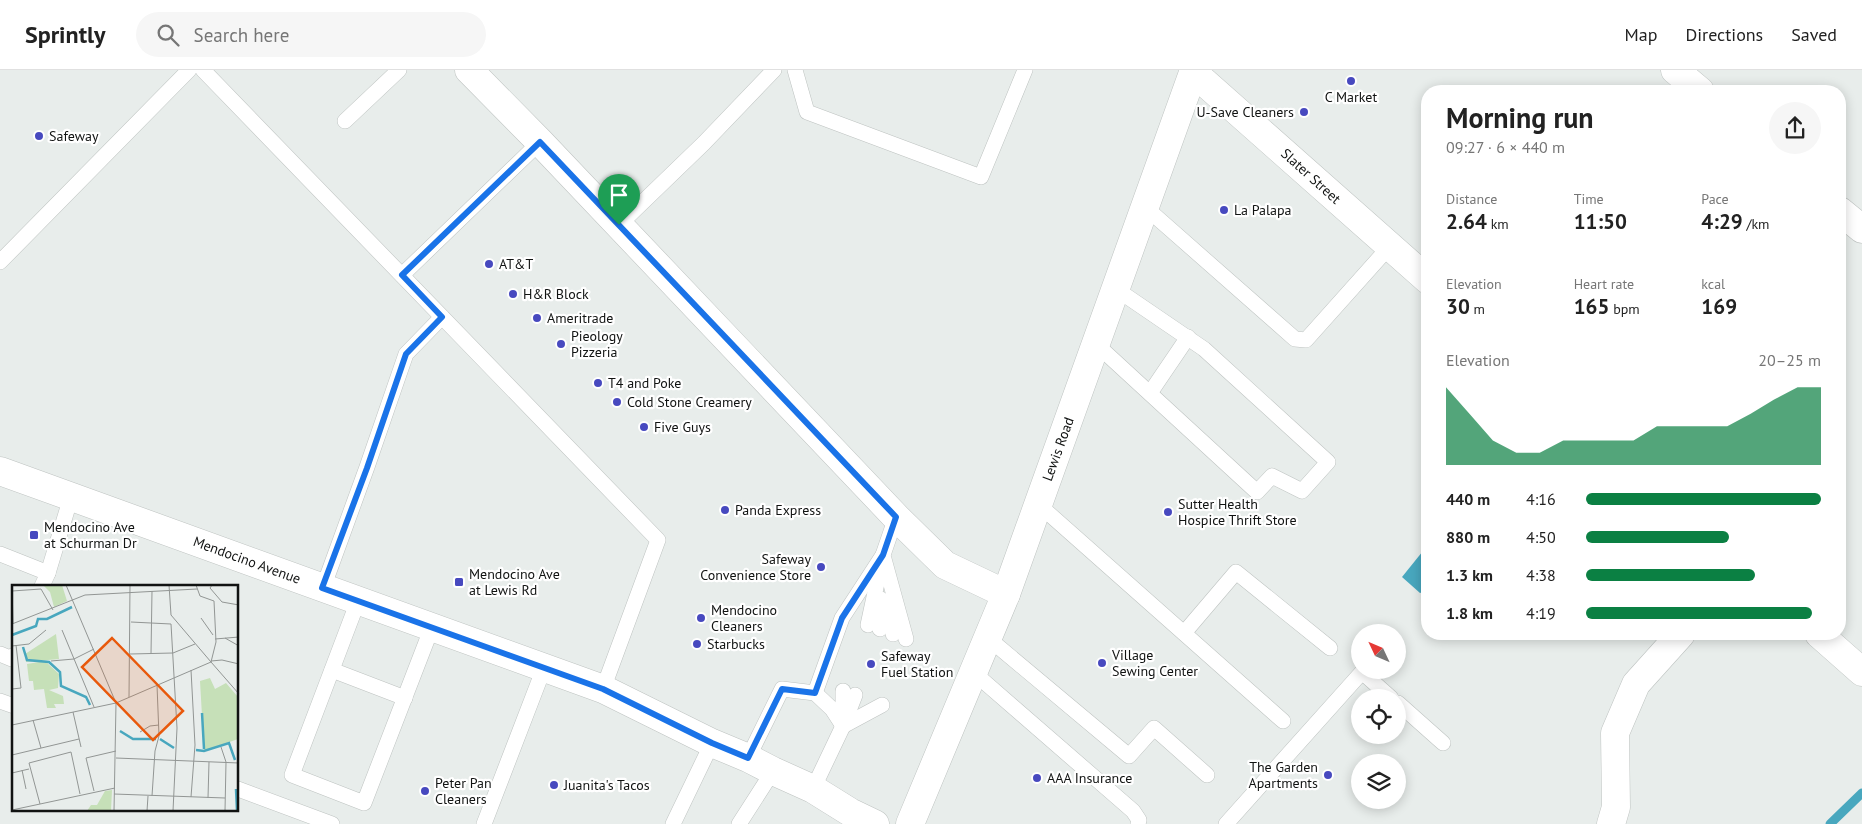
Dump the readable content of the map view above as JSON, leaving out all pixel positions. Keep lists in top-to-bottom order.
{
  "streets": {
    "main road": ["Slater Street", "Lewis Road", "Mendocino Avenue"]
  },
  "crossings": [
    ["Slater Street", "Lewis Road"]
  ],
  "places": {
    "other": [
      "C Market",
      "U-Save Cleaners",
      "Safeway",
      "La Palapa",
      "AT&T",
      "H&R Block",
      "Ameritrade",
      "Pieology Pizzeria",
      "T4 and Poke",
      "Cold Stone Creamery",
      "Five Guys",
      "Panda Express",
      "Sutter Health Hospice Thrift Store",
      "Safeway Convenience Store",
      "Mendocino Cleaners",
      "Starbucks",
      "Village Sewing Center",
      "Safeway Fuel Station",
      "The Garden Apartments",
      "AAA Insurance",
      "Juanita's Tacos",
      "Peter Pan Cleaners"
    ],
    "transit": ["Mendocino Ave at Schurman Dr", "Mendocino Ave at Lewis Rd"]
  },
  "north": "top left",
  "page": {
    "header": "Sprintly",
    "search": "Search here",
    "nav": ["Map", "Directions", "Saved"],
    "heading": ["Morning run", "09:27 · 6 × 440 m"],
    "stats": [
      ["Distance", "2.64 km"],
      ["Time", "11:50"],
      ["Pace", "4:29 /km"],
      ["Elevation", "30 m"],
      ["Heart rate", "165 bpm"],
      ["kcal", "169"]
    ],
    "chart": ["Elevation", "20–25 m"],
    "list": [
      {
        "name": "440 m",
        "note": "4:16"
      },
      {
        "name": "880 m",
        "note": "4:50"
      },
      {
        "name": "1.3 km",
        "note": "4:38"
      },
      {
        "name": "1.8 km",
        "note": "4:19"
      }
    ]
  }
}
